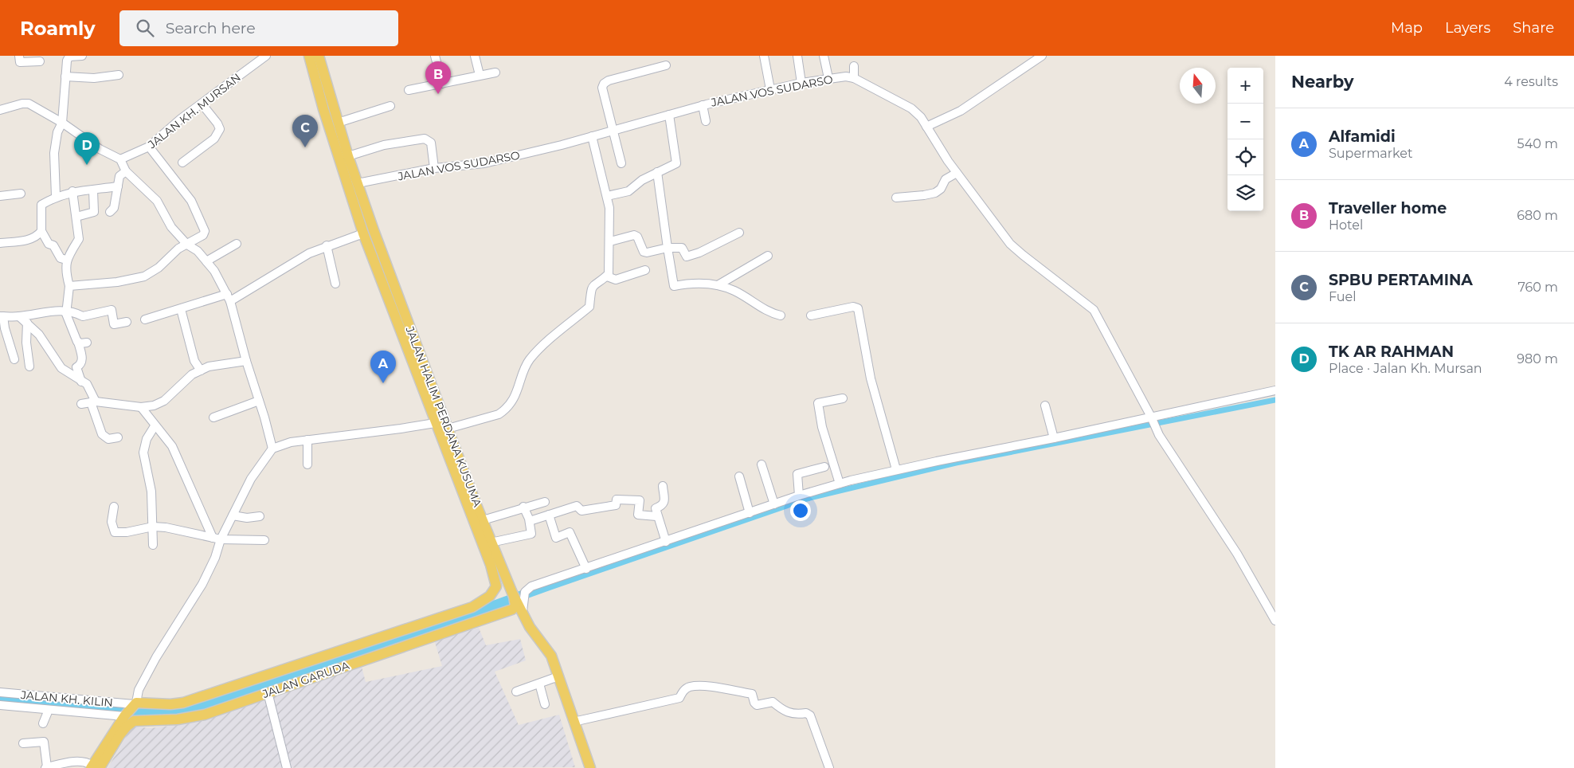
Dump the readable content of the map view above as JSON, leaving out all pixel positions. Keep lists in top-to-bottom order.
{
  "streets": {
    "main road": ["JALAN HALIM PERDANA KUSUMA", "JALAN GARUDA"],
    "street": ["JALAN VOS SUDARSO", "JALAN KH. MURSAN", "JALAN KH. KILIN"]
  },
  "crossings": [
    ["JALAN VOS SUDARSO", "JALAN HALIM PERDANA KUSUMA"],
    ["JALAN HALIM PERDANA KUSUMA", "JALAN GARUDA"],
    ["JALAN GARUDA", "JALAN KH. KILIN"]
  ],
  "north": "top",
  "page": {
    "header": "Roamly",
    "search": "Search here",
    "nav": ["Map", "Layers", "Share"],
    "heading": ["Nearby", "4 results"],
    "pins": [
      "B",
      "C",
      "D",
      "A"
    ],
    "map_buttons": ["+", "−"],
    "list": [
      {
        "mark": "A",
        "name": "Alfamidi",
        "note": "Supermarket",
        "value": "540 m"
      },
      {
        "mark": "B",
        "name": "Traveller home",
        "note": "Hotel",
        "value": "680 m"
      },
      {
        "mark": "C",
        "name": "SPBU PERTAMINA",
        "note": "Fuel",
        "value": "760 m"
      },
      {
        "mark": "D",
        "name": "TK AR RAHMAN",
        "note": "Place · Jalan Kh. Mursan",
        "value": "980 m"
      }
    ]
  }
}
